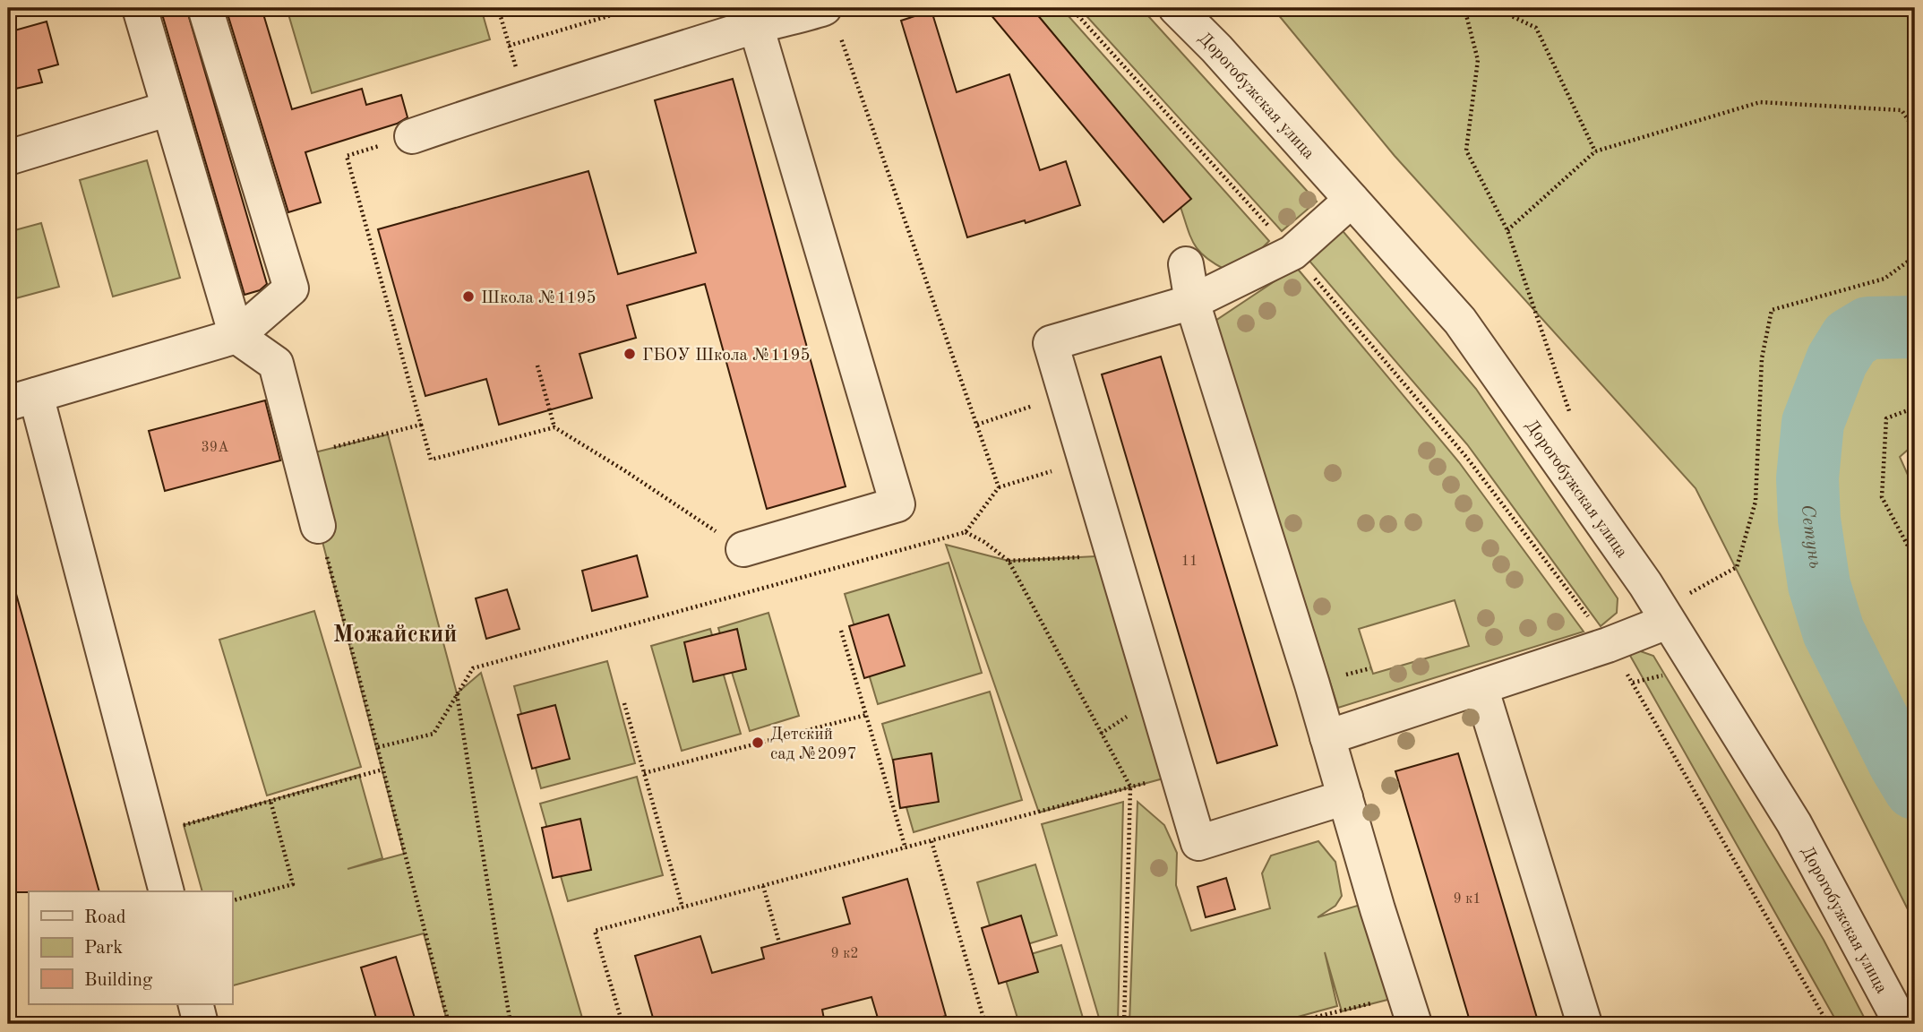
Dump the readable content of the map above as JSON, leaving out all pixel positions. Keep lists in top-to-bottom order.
{
  "streets": {
    "street": ["Дорогобужская улица"]
  },
  "districts": ["Можайский"],
  "water": ["Сетунь"],
  "places": ["Школа №1195", "ГБОУ Школа №1195", "Детский сад №2097"],
  "house_numbers": [
    "39А",
    "11",
    "9 к1",
    "9 к2"
  ],
  "legend": ["Road", "Park", "Building"]
}
